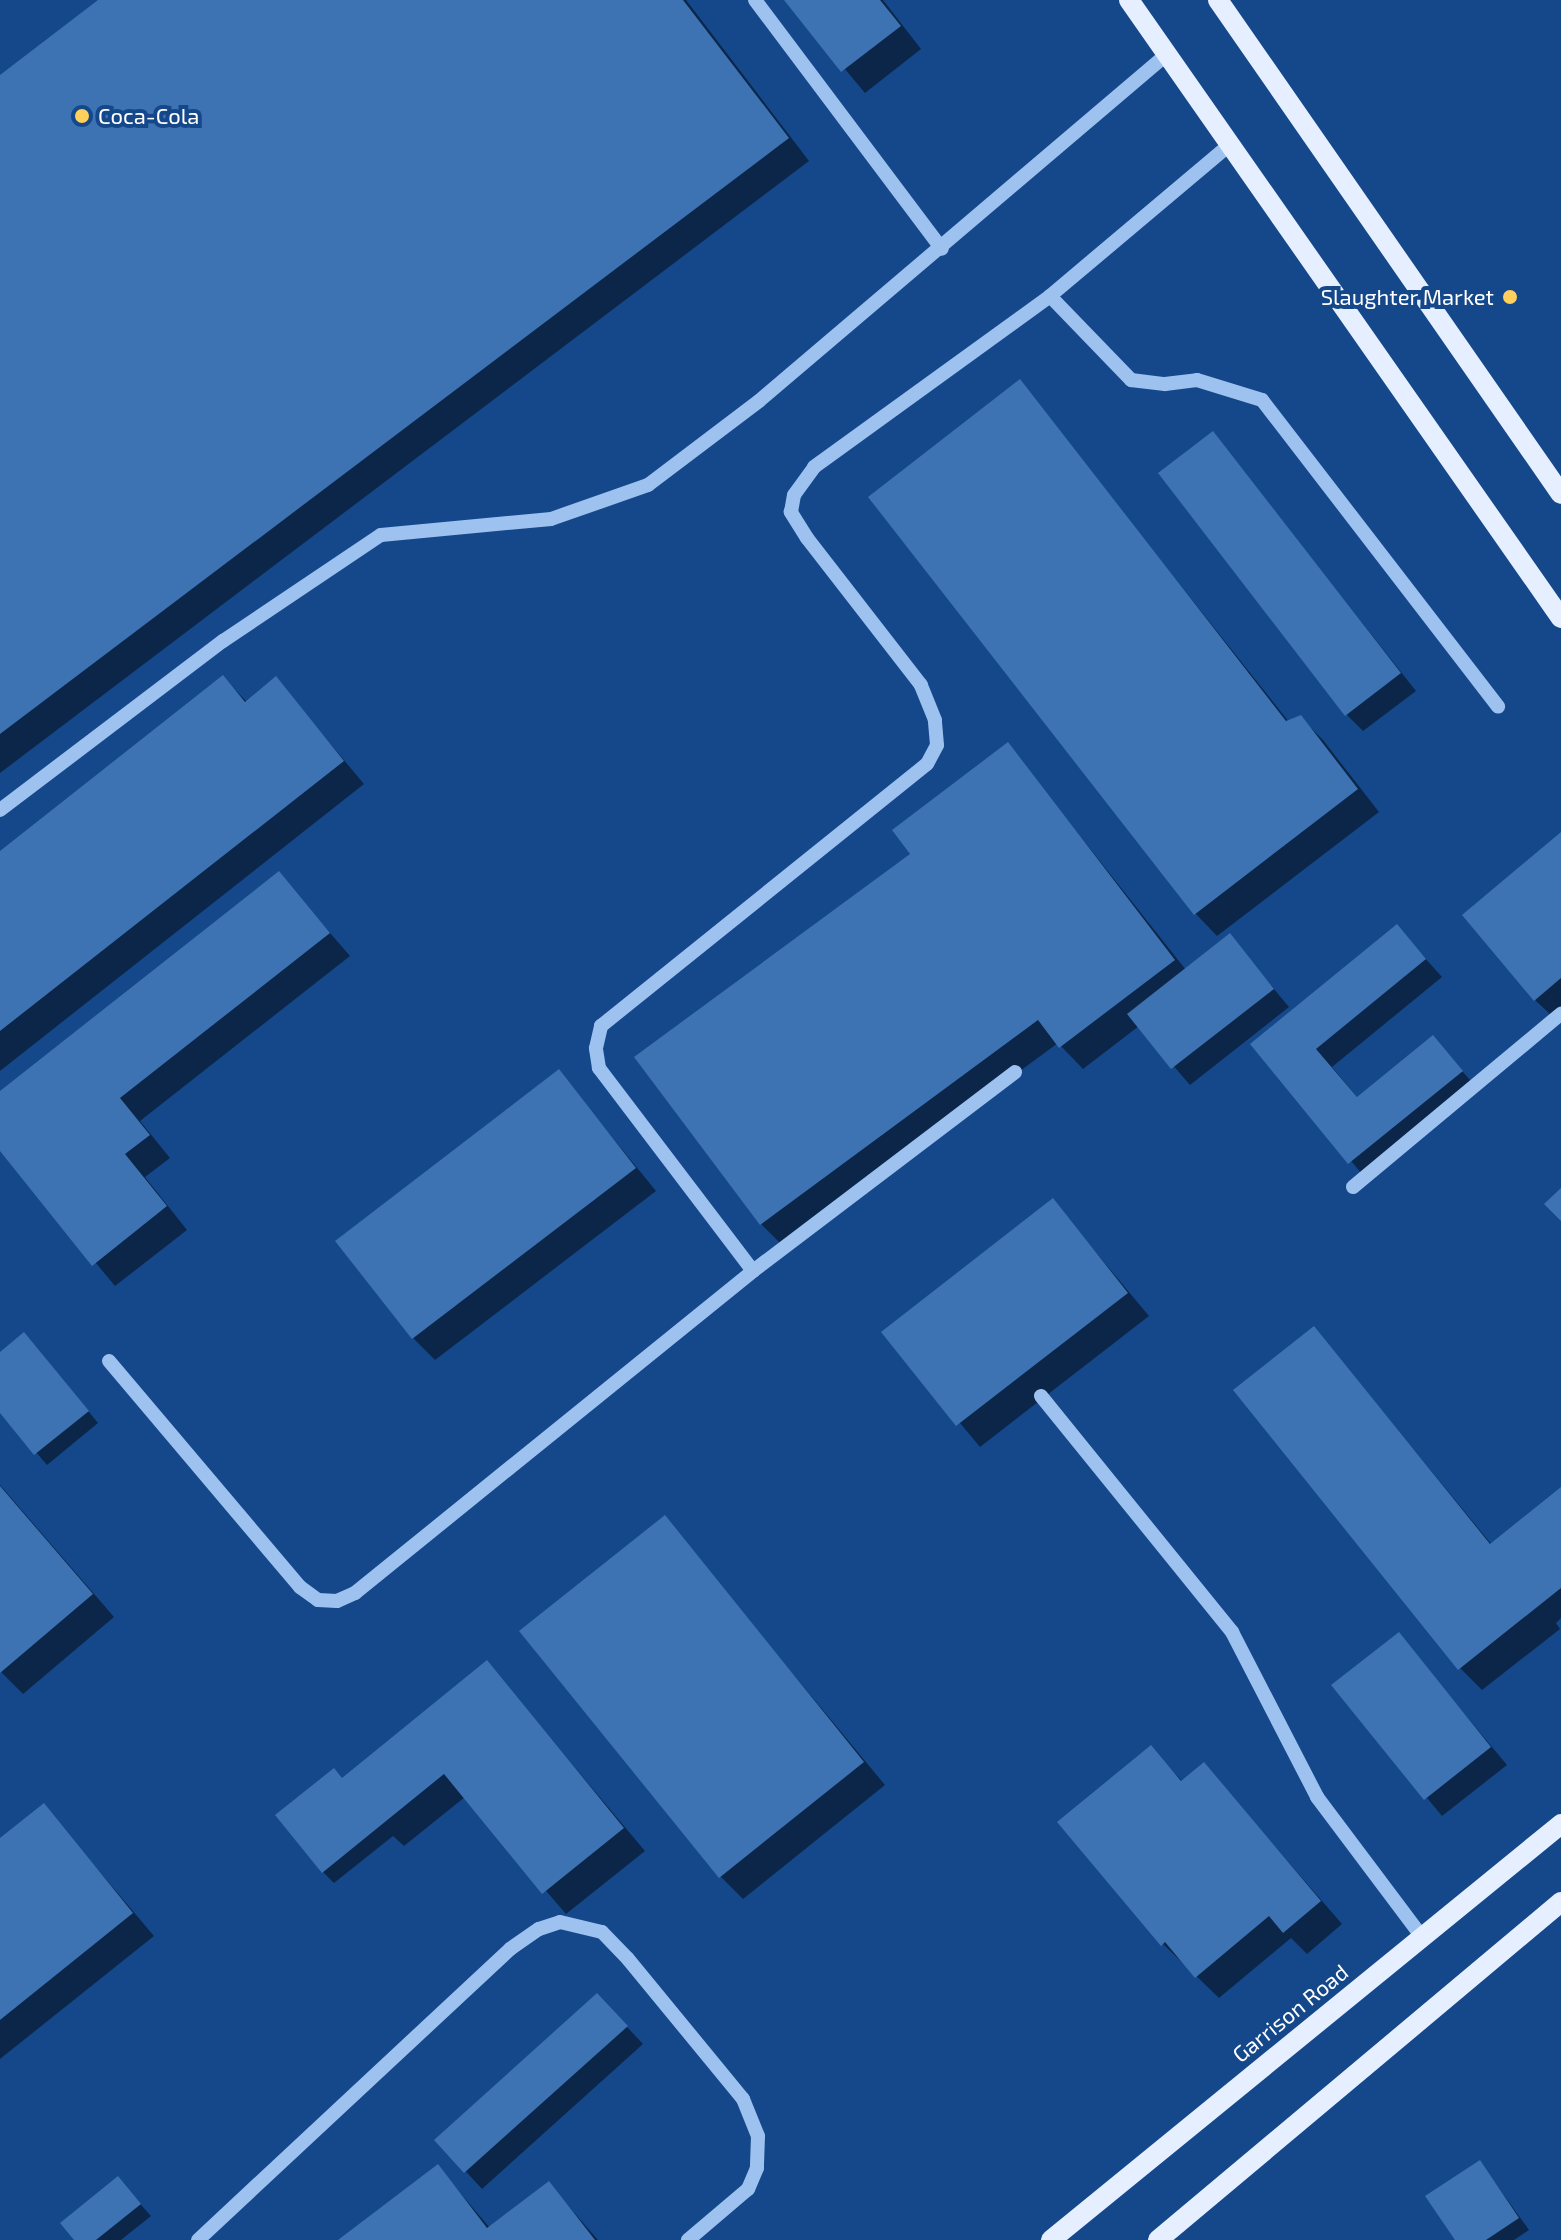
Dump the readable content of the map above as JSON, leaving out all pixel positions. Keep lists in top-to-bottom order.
{
  "streets": {
    "main road": ["Garrison Road"]
  },
  "places": ["Coca-Cola", "Slaughter Market"]
}
